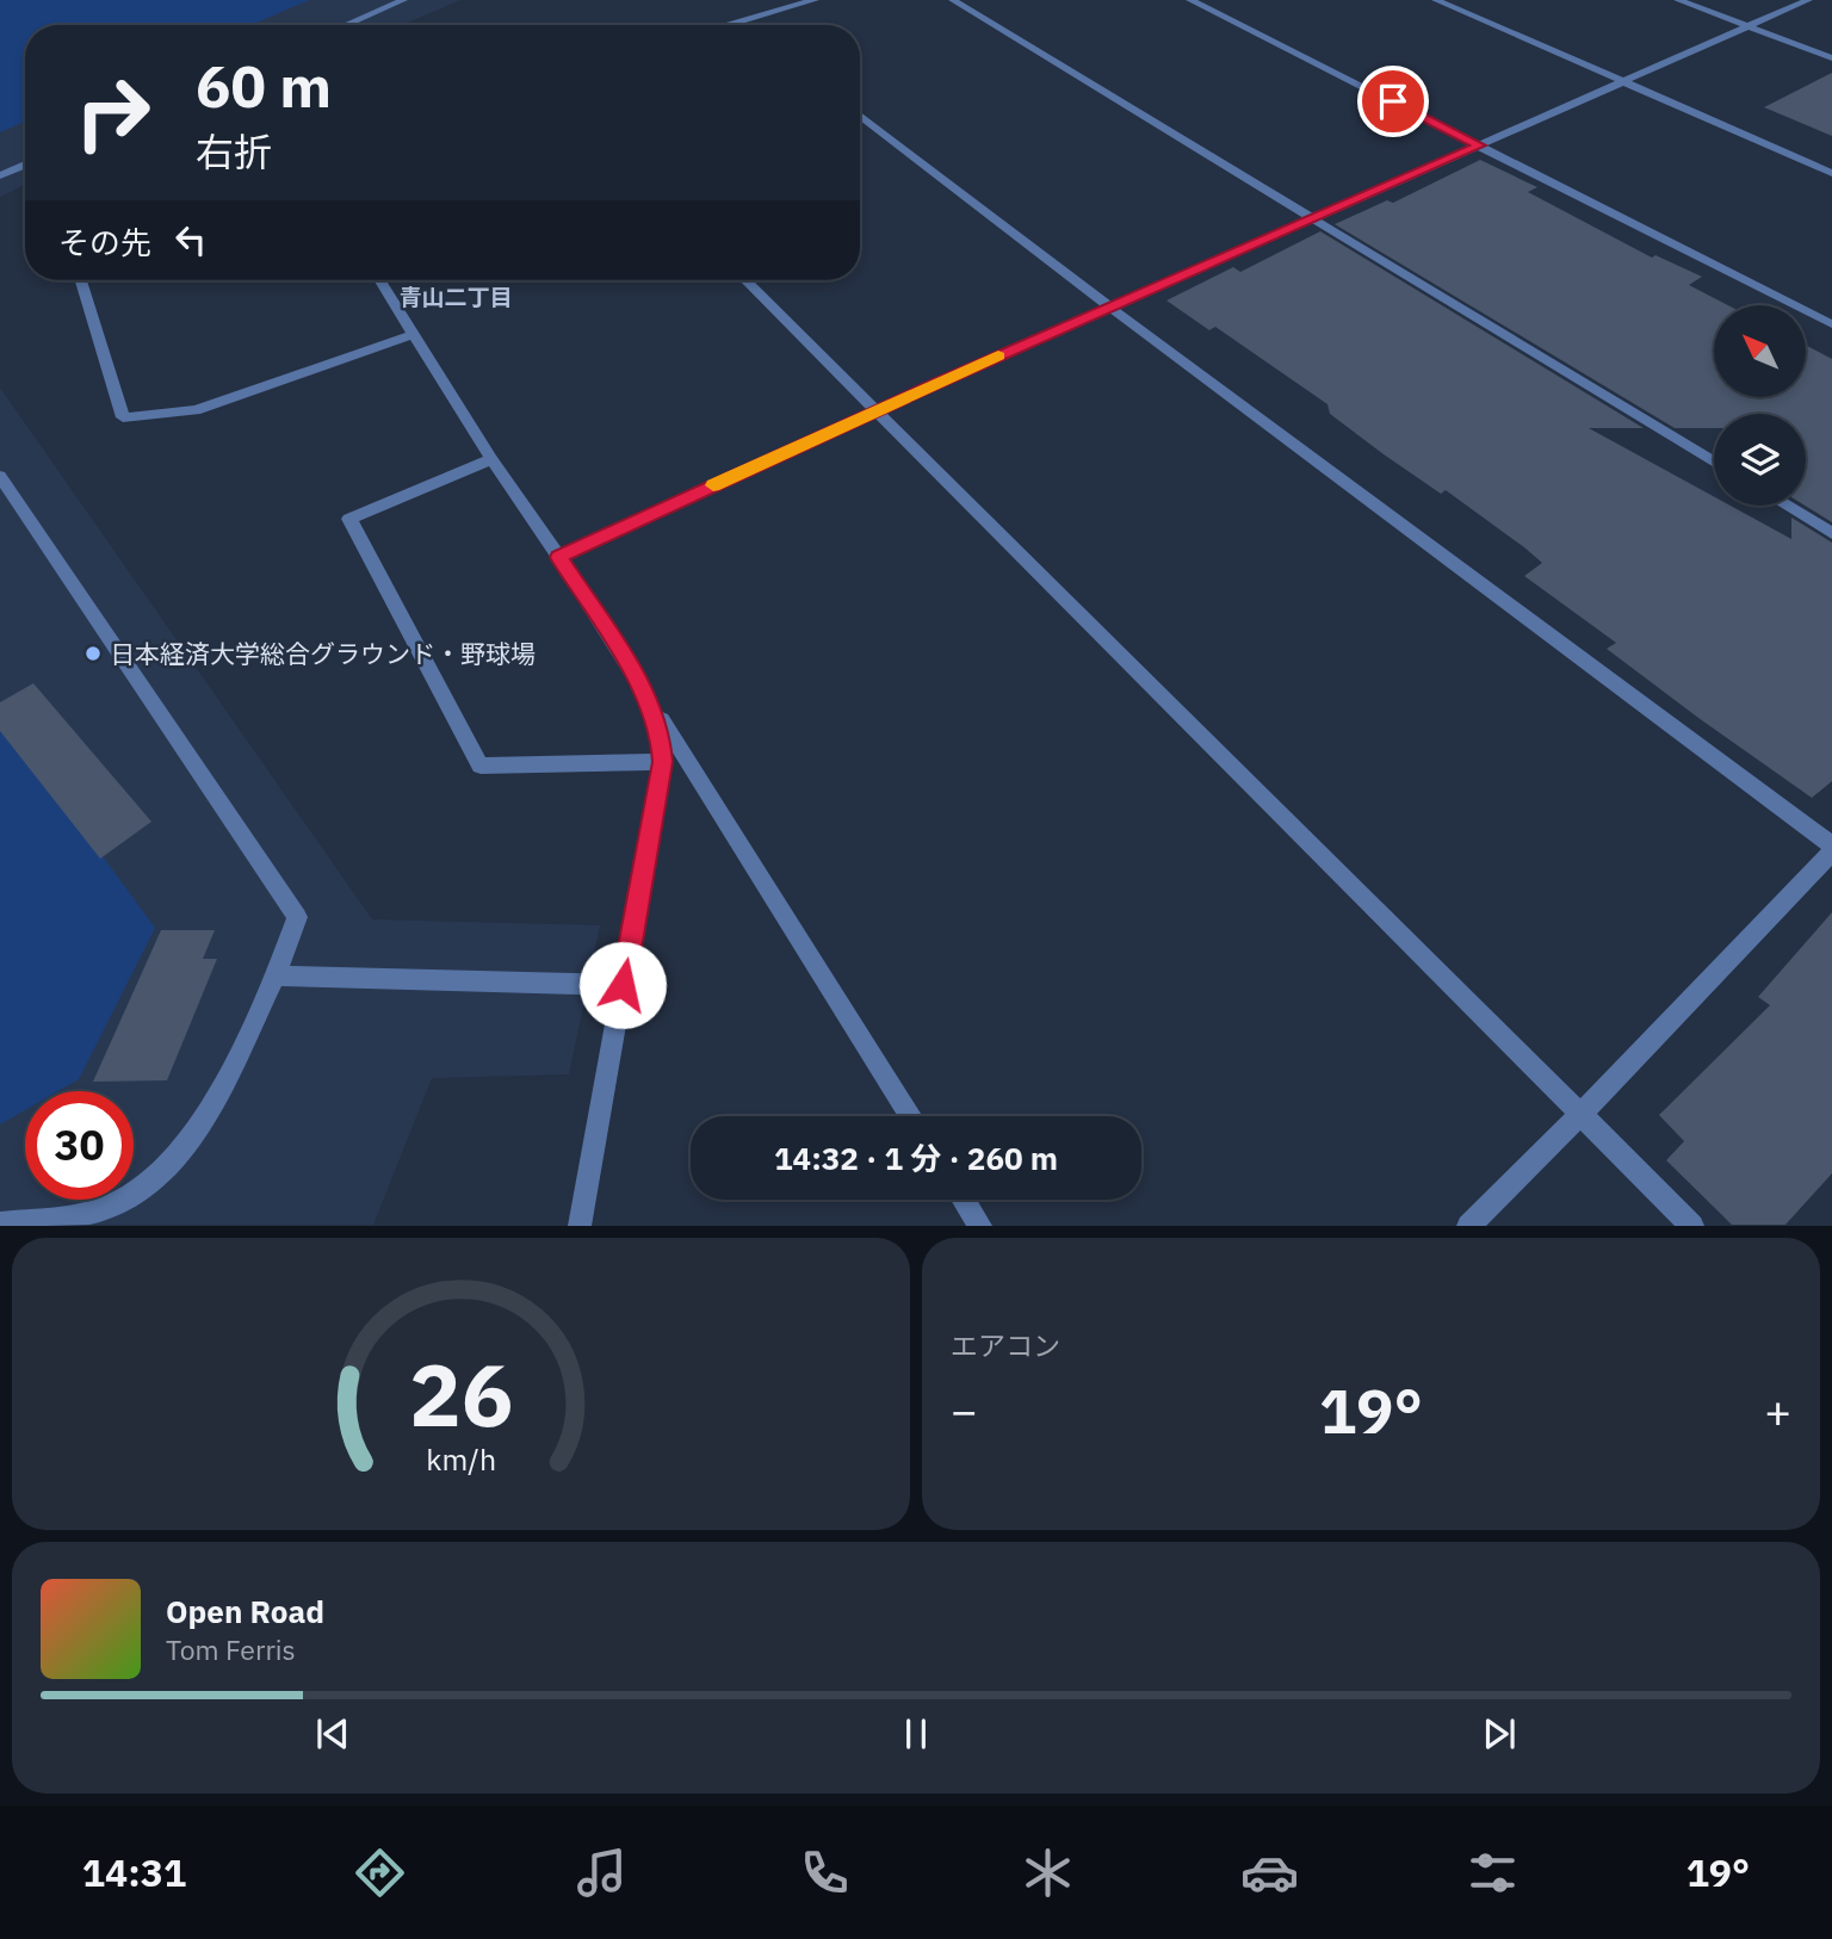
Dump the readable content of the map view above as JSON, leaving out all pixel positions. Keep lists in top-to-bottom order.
{
  "districts": ["青山二丁目"],
  "places": ["日本経済大学総合グラウンド・野球場"],
  "north": "top left",
  "page": {
    "turn": ["60 m", "右折"],
    "then": "その先",
    "limit": "30",
    "trip": "14:32 · 1 分 · 260 m",
    "tile": "エアコン",
    "heat": ["−", "19°", "+"],
    "song": ["Open Road", "Tom Ferris"],
    "tabs": ["14:31", "19°"],
    "gauge": ["26", "km/h"]
  }
}
